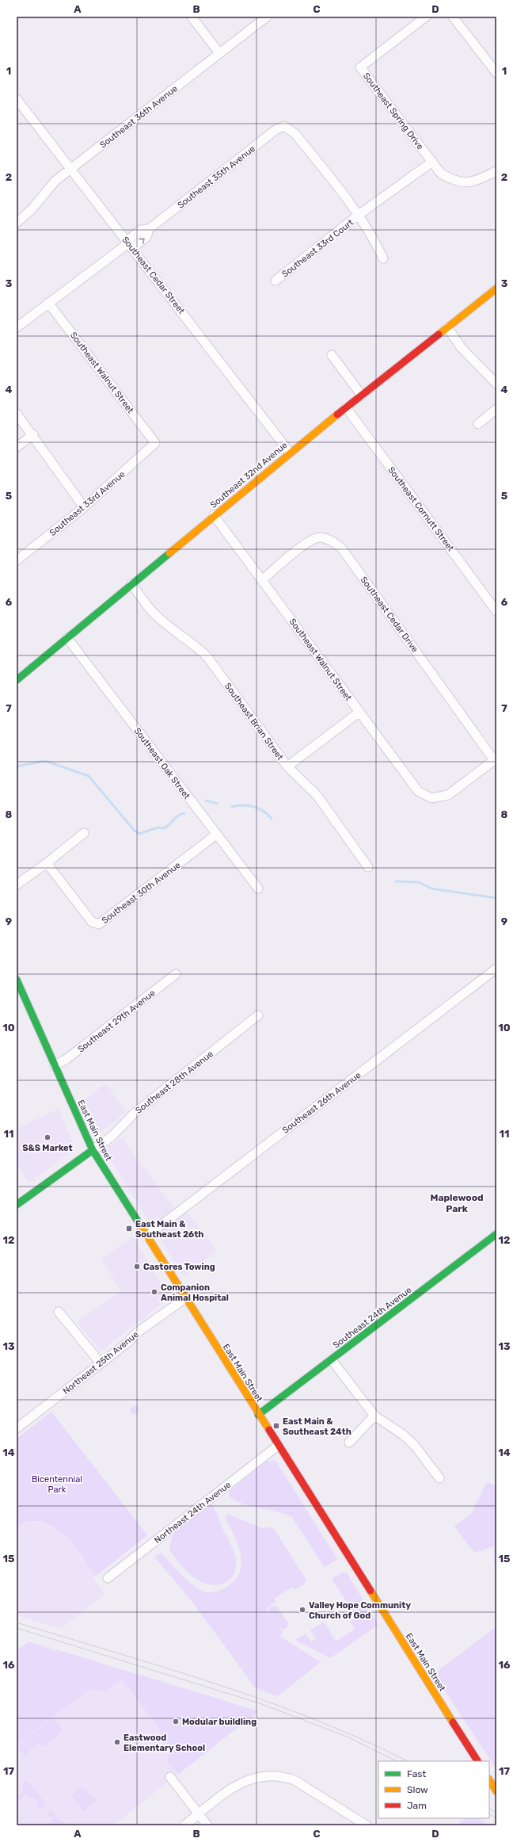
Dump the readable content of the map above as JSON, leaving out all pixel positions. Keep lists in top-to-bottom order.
{
  "streets": {
    "main road": ["Southeast 32nd Avenue", "East Main Street", "Southeast 24th Avenue"],
    "street": [
      "Southeast Spring Drive",
      "Southeast 36th Avenue",
      "Southeast 35th Avenue",
      "Southeast 33rd Court",
      "Southeast Cedar Street",
      "Southeast Walnut Street",
      "Southeast 33rd Avenue",
      "Southeast Cornutt Street",
      "Southeast Cedar Drive",
      "Southeast Brian Street",
      "Southeast Oak Street",
      "Southeast 30th Avenue",
      "Southeast 29th Avenue",
      "Southeast 28th Avenue",
      "Southeast 26th Avenue",
      "Northeast 25th Avenue",
      "Northeast 24th Avenue"
    ]
  },
  "crossings": [
    ["Southeast 36th Avenue", "Southeast Cedar Street"],
    ["Southeast 35th Avenue", "Southeast 33rd Court"],
    ["Southeast 35th Avenue", "Southeast Cedar Street"],
    ["Southeast 35th Avenue", "Southeast Walnut Street"],
    ["Southeast Cedar Street", "Southeast 32nd Avenue"],
    ["Southeast Walnut Street", "Southeast 32nd Avenue"],
    ["Southeast Walnut Street", "Southeast 33rd Avenue"],
    ["Southeast Walnut Street", "Southeast Cedar Drive"],
    ["Southeast 32nd Avenue", "Southeast Cornutt Street"],
    ["Southeast 32nd Avenue", "Southeast Brian Street"],
    ["Southeast 32nd Avenue", "Southeast Oak Street"],
    ["Southeast Oak Street", "Southeast 30th Avenue"],
    ["Southeast 29th Avenue", "East Main Street"],
    ["Southeast 28th Avenue", "East Main Street"],
    ["Southeast 26th Avenue", "East Main Street"],
    ["East Main Street", "Southeast 24th Avenue"],
    ["East Main Street", "Northeast 25th Avenue"],
    ["East Main Street", "Northeast 24th Avenue"]
  ],
  "districts": ["Maplewood Park"],
  "parks": ["Bicentennial Park"],
  "places": {
    "other": [
      "S&S Market",
      "Castores Towing",
      "Companion Animal Hospital",
      "Valley Hope Community Church of God",
      "Modular buildling",
      "Eastwood Elementary School"
    ],
    "transit": ["East Main & Southeast 26th", "East Main & Southeast 24th"]
  },
  "legend": ["Fast", "Slow", "Jam"],
  "grid": {
    "columns": [
      "A",
      "B",
      "C",
      "D"
    ],
    "rows": [
      "1",
      "2",
      "3",
      "4",
      "5",
      "6",
      "7",
      "8",
      "9",
      "10",
      "11",
      "12",
      "13",
      "14",
      "15",
      "16",
      "17"
    ]
  }
}
